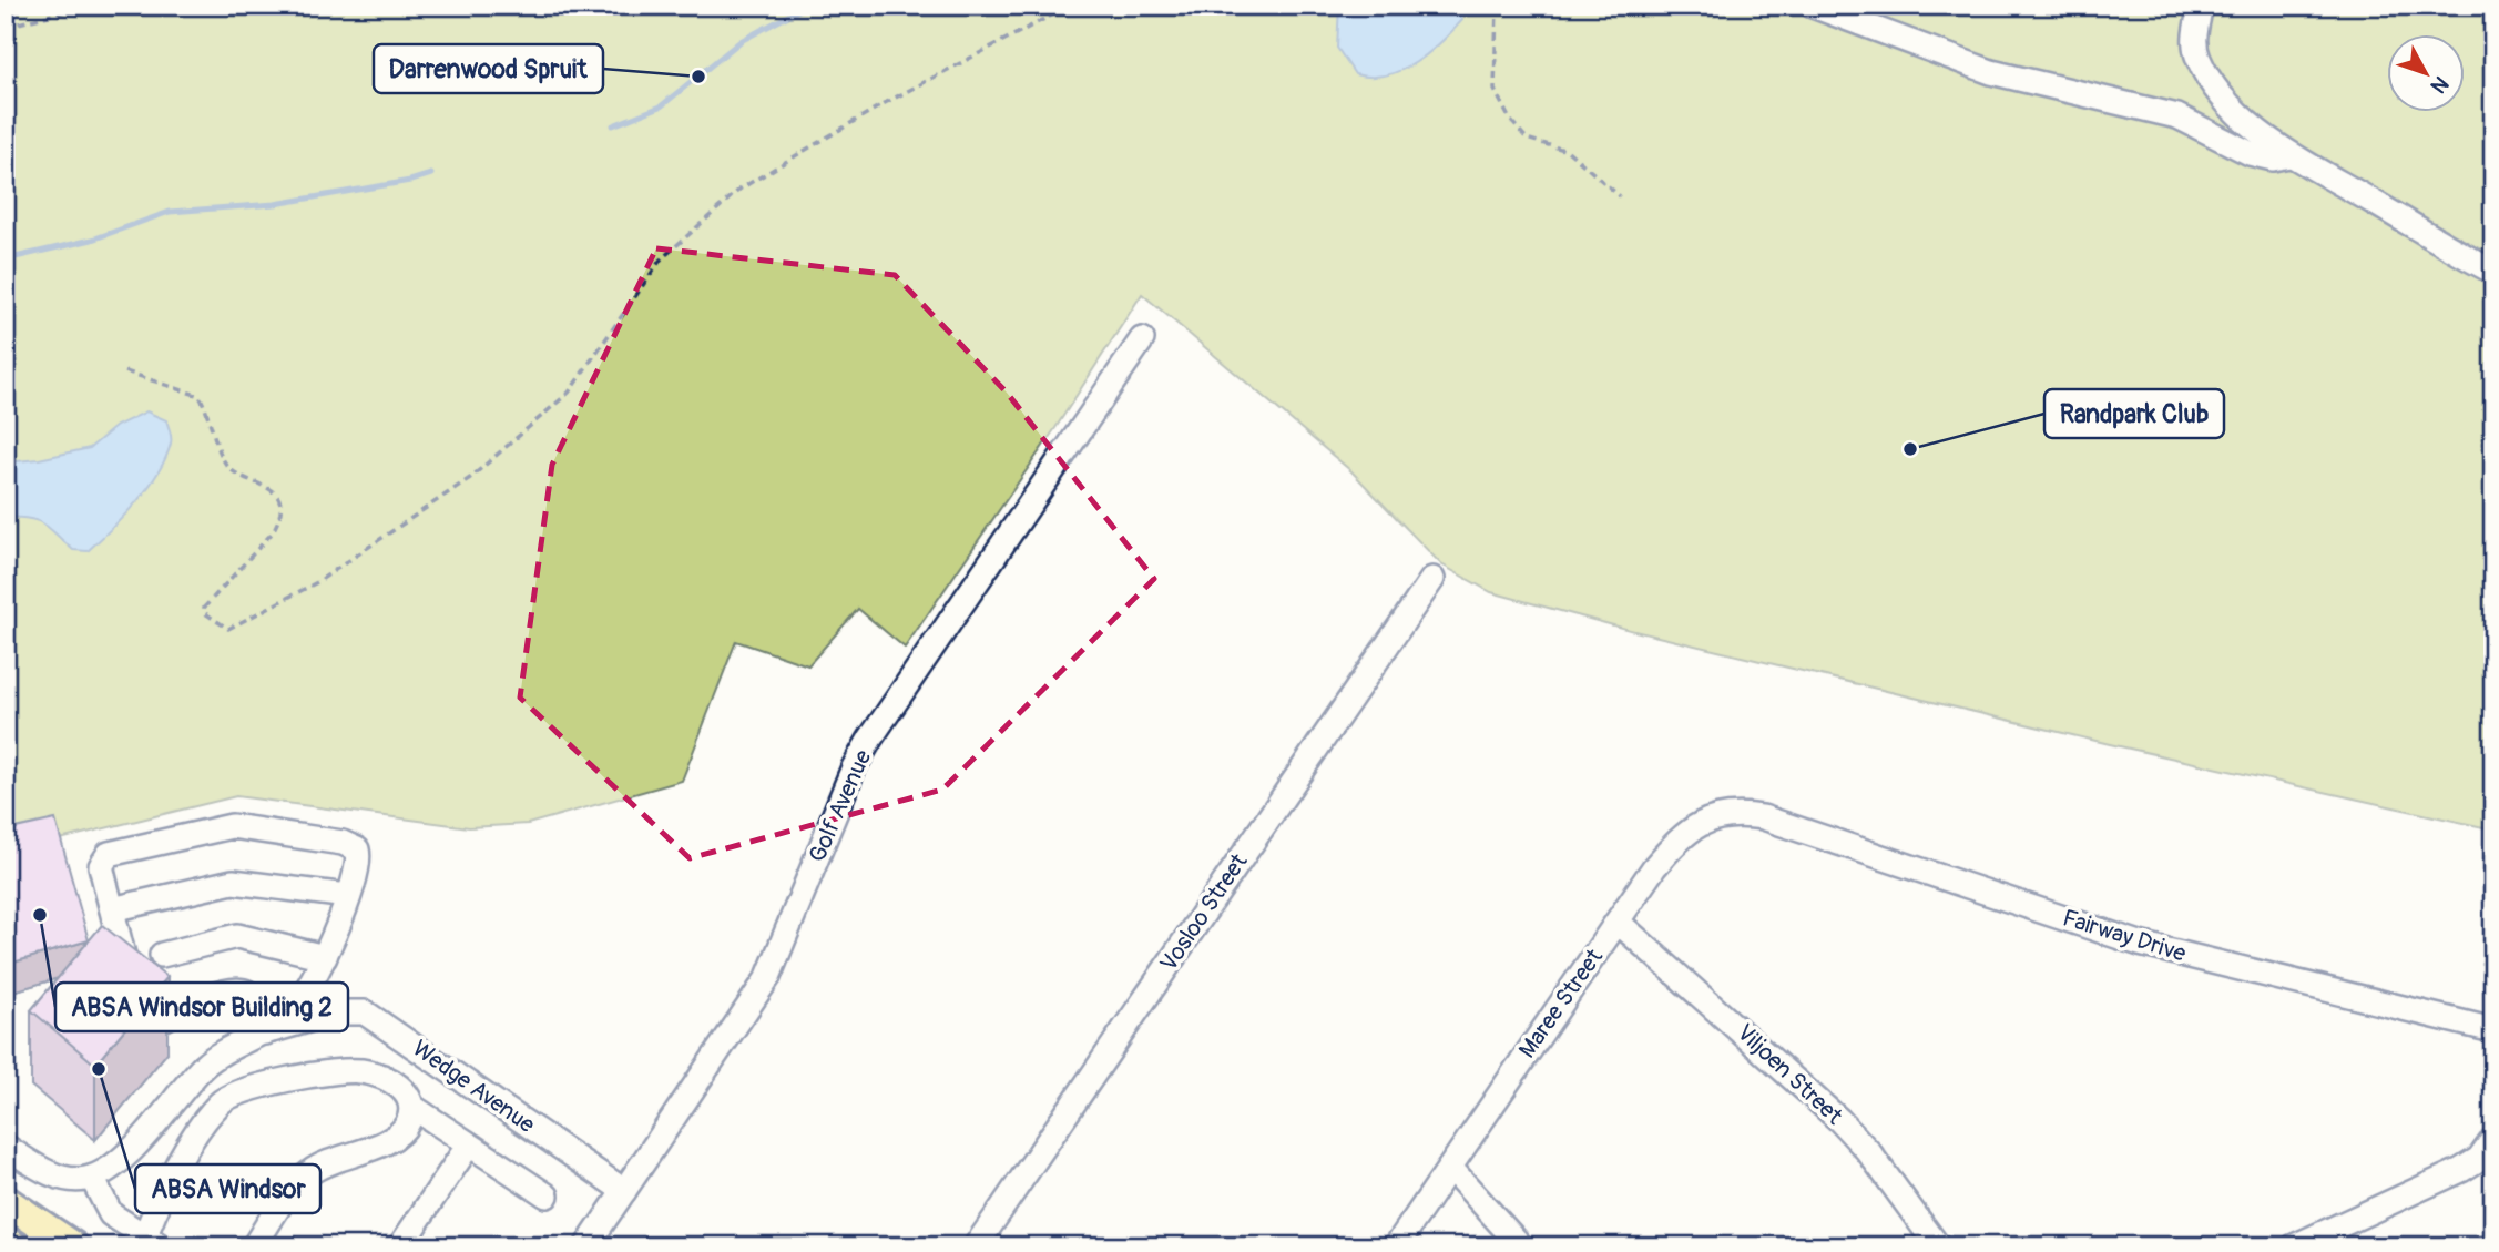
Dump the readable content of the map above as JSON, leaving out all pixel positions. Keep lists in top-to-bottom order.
{
  "streets": {
    "street": [
      "Golf Avenue",
      "Vosloo Street",
      "Fairway Drive",
      "Maree Street",
      "Viljoen Street",
      "Wedge Avenue"
    ]
  },
  "crossings": [
    ["Golf Avenue", "Wedge Avenue"],
    ["Fairway Drive", "Maree Street"],
    ["Maree Street", "Viljoen Street"]
  ],
  "places": [
    "Darrenwood Spruit",
    "Randpark Club",
    "ABSA Windsor Building 2",
    "ABSA Windsor"
  ],
  "north": "bottom right"
}
